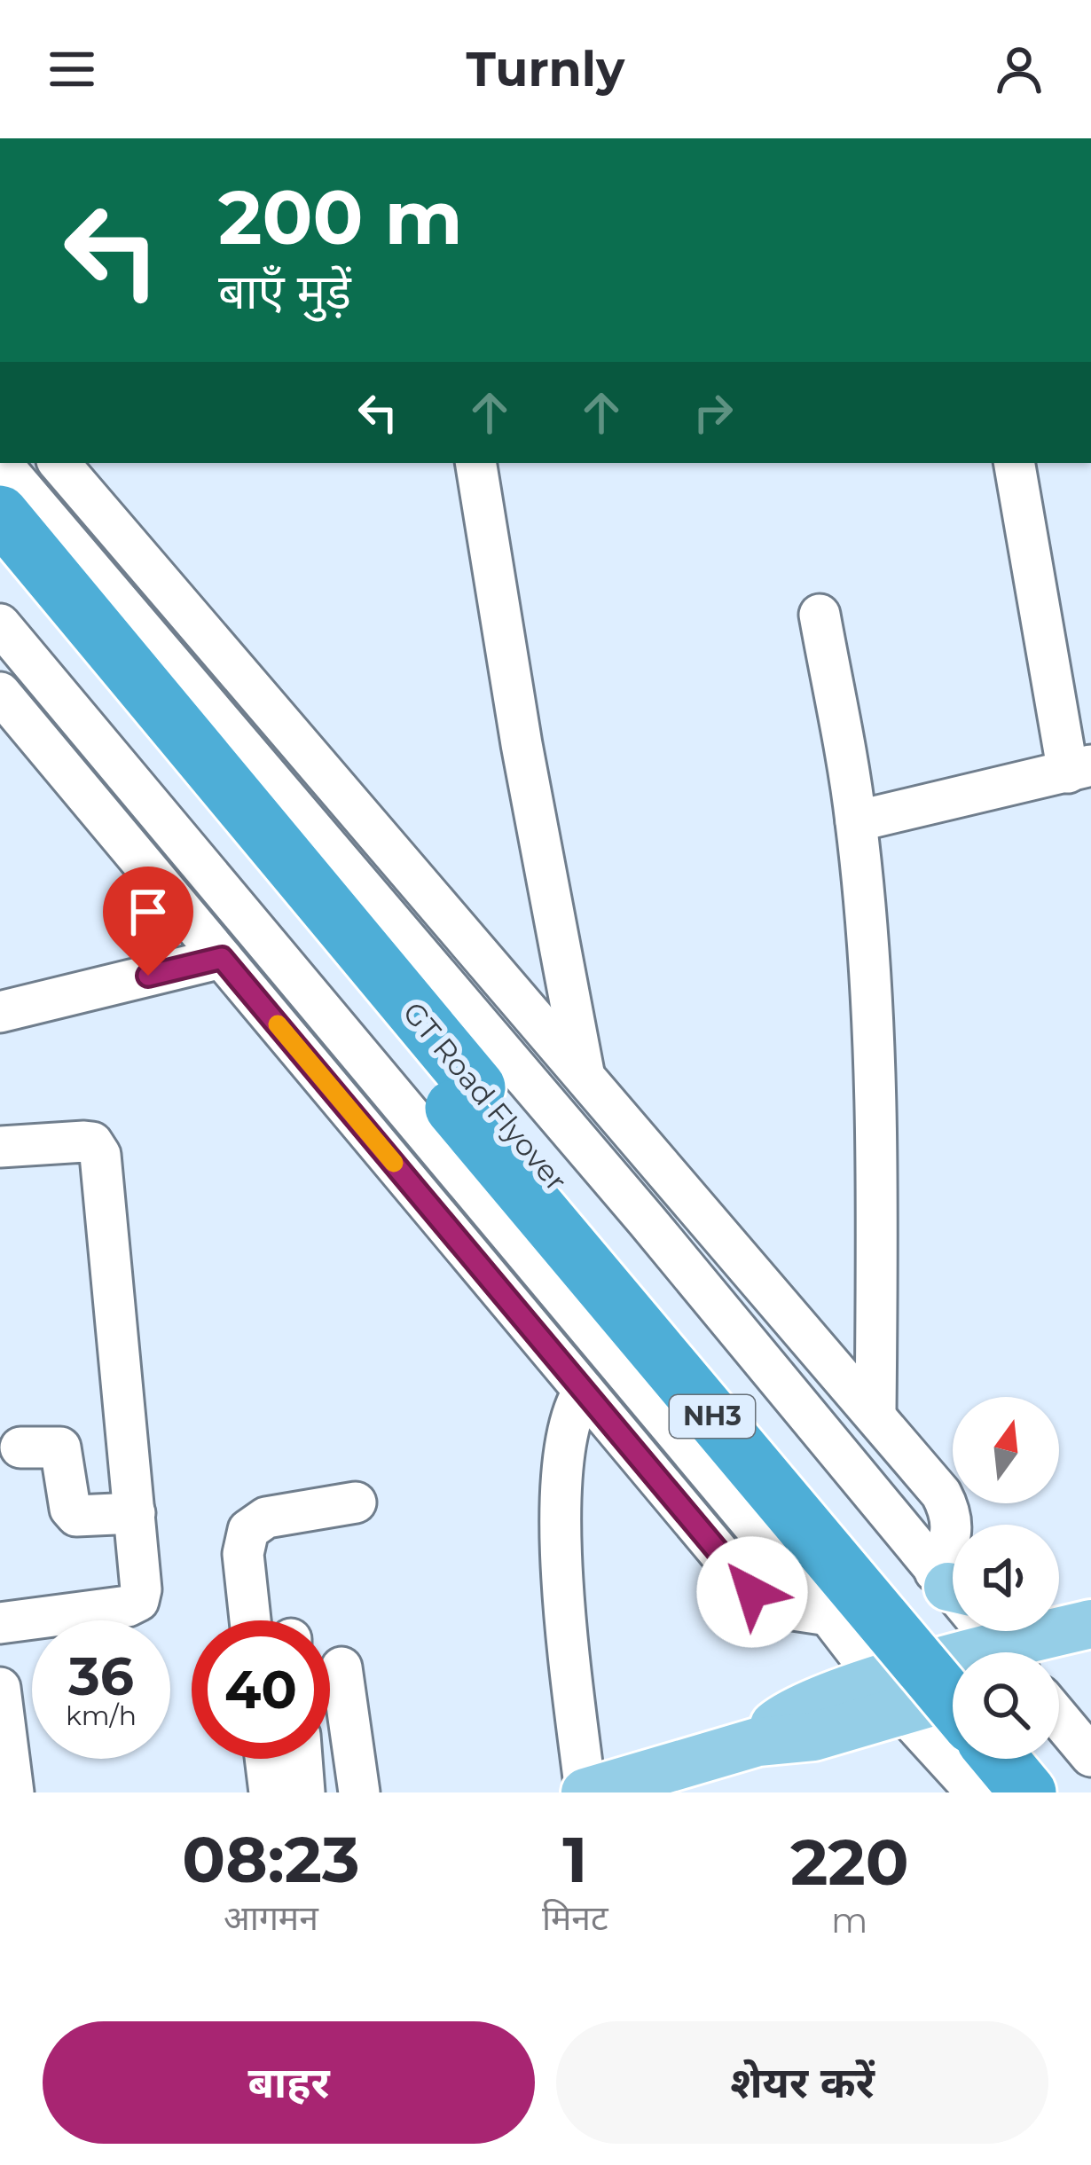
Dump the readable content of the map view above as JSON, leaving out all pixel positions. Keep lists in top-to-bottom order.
{
  "streets": {
    "highway": ["GT Road Flyover", "NH3"]
  },
  "north": "top",
  "page": {
    "header": "Turnly",
    "turn": ["200 m", "बाएँ मुड़ें"],
    "speed": "36 km/h",
    "limit": "40",
    "eta": [
      "08:23",
      "आगमन",
      "1",
      "मिनट",
      "220",
      "m"
    ],
    "buttons": ["बाहर", "शेयर करें"]
  }
}
